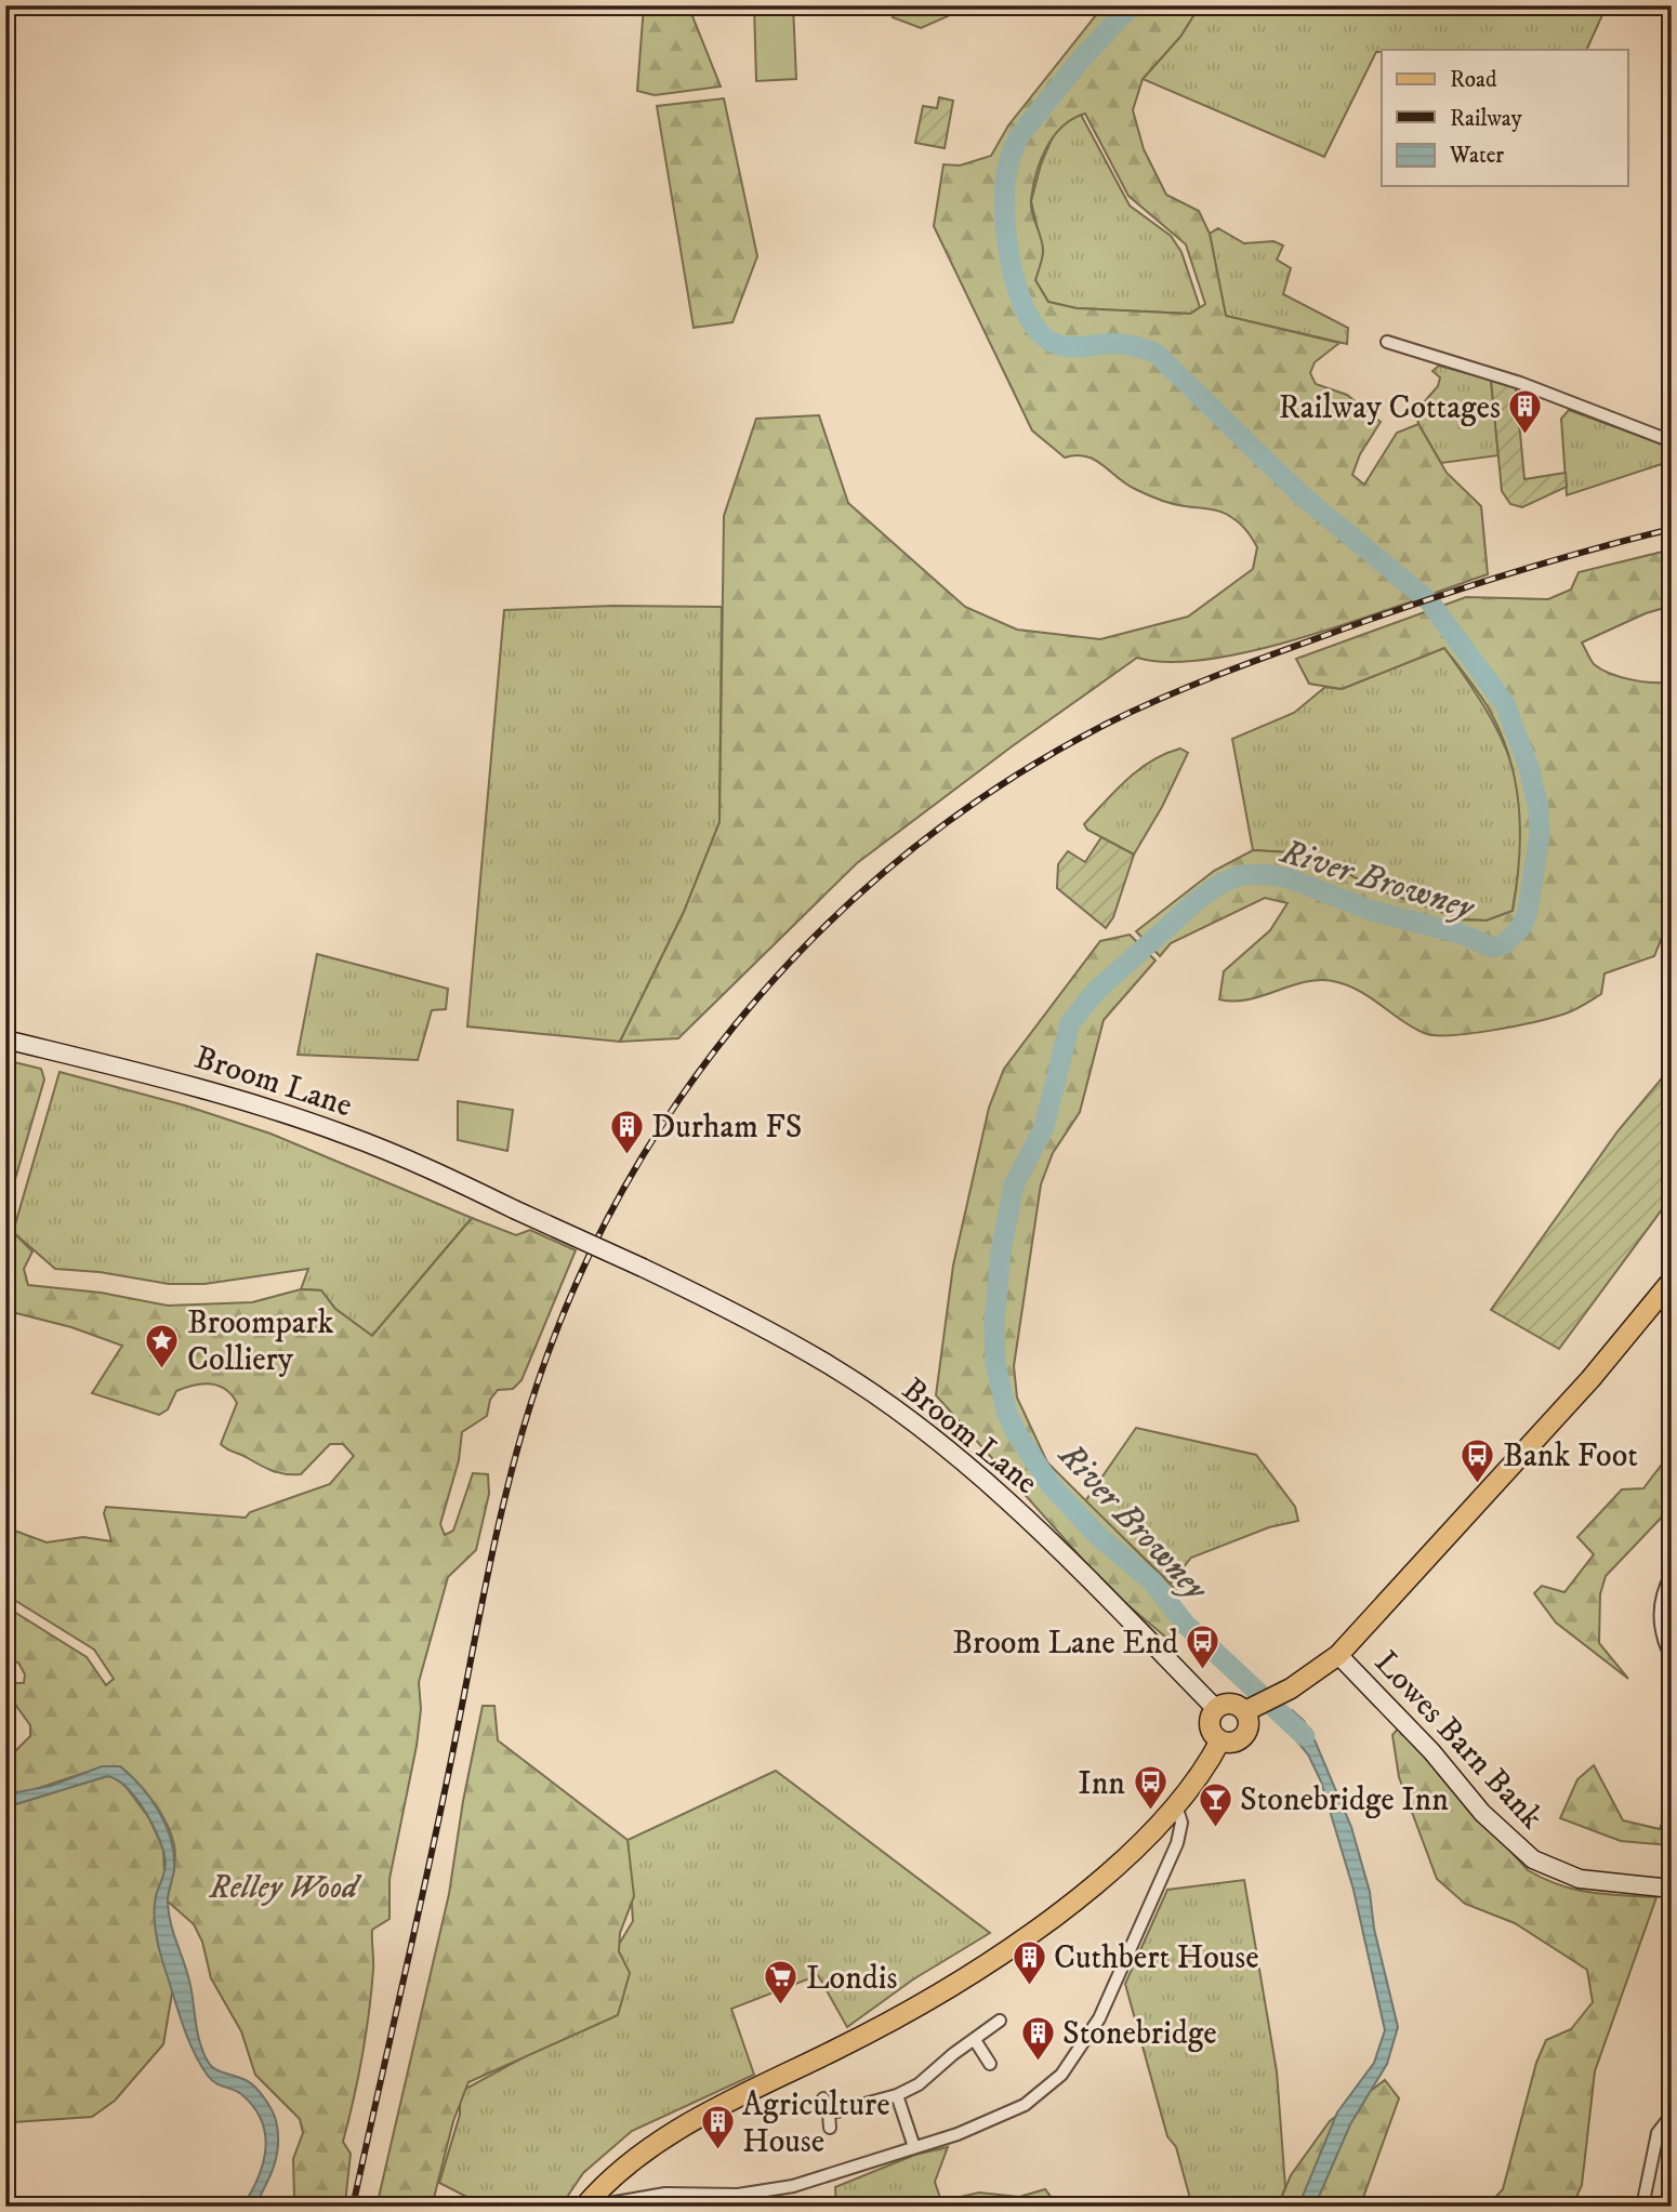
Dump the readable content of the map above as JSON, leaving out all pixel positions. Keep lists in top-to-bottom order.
{
  "streets": {
    "main road": ["Broom Lane", "Lowes Barn Bank"]
  },
  "water": ["River Browney"],
  "parks": ["Relley Wood"],
  "places": {
    "building": [
      "Railway Cottages",
      "Durham FS",
      "Cuthbert House",
      "Stonebridge",
      "Agriculture House"
    ],
    "place": ["Broompark Colliery"],
    "bus stop": ["Bank Foot", "Broom Lane End", "Inn"],
    "bar": ["Stonebridge Inn"],
    "supermarket": ["Londis"]
  },
  "legend": ["Road", "Railway", "Water"]
}
